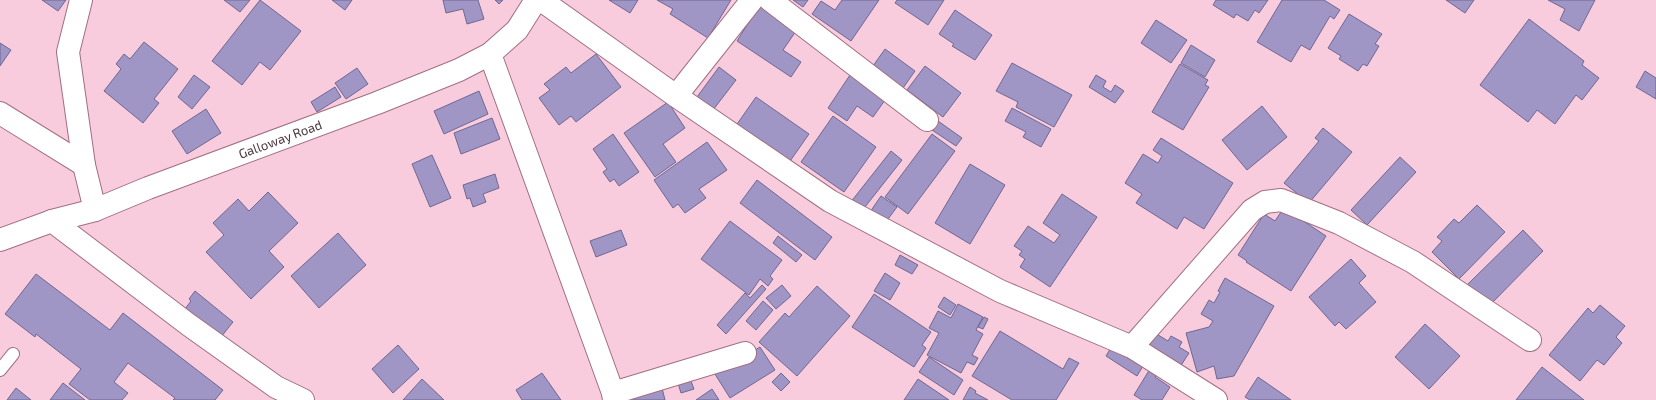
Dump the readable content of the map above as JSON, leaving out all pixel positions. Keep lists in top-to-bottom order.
{
  "streets": {
    "street": ["Galloway Road"]
  }
}
